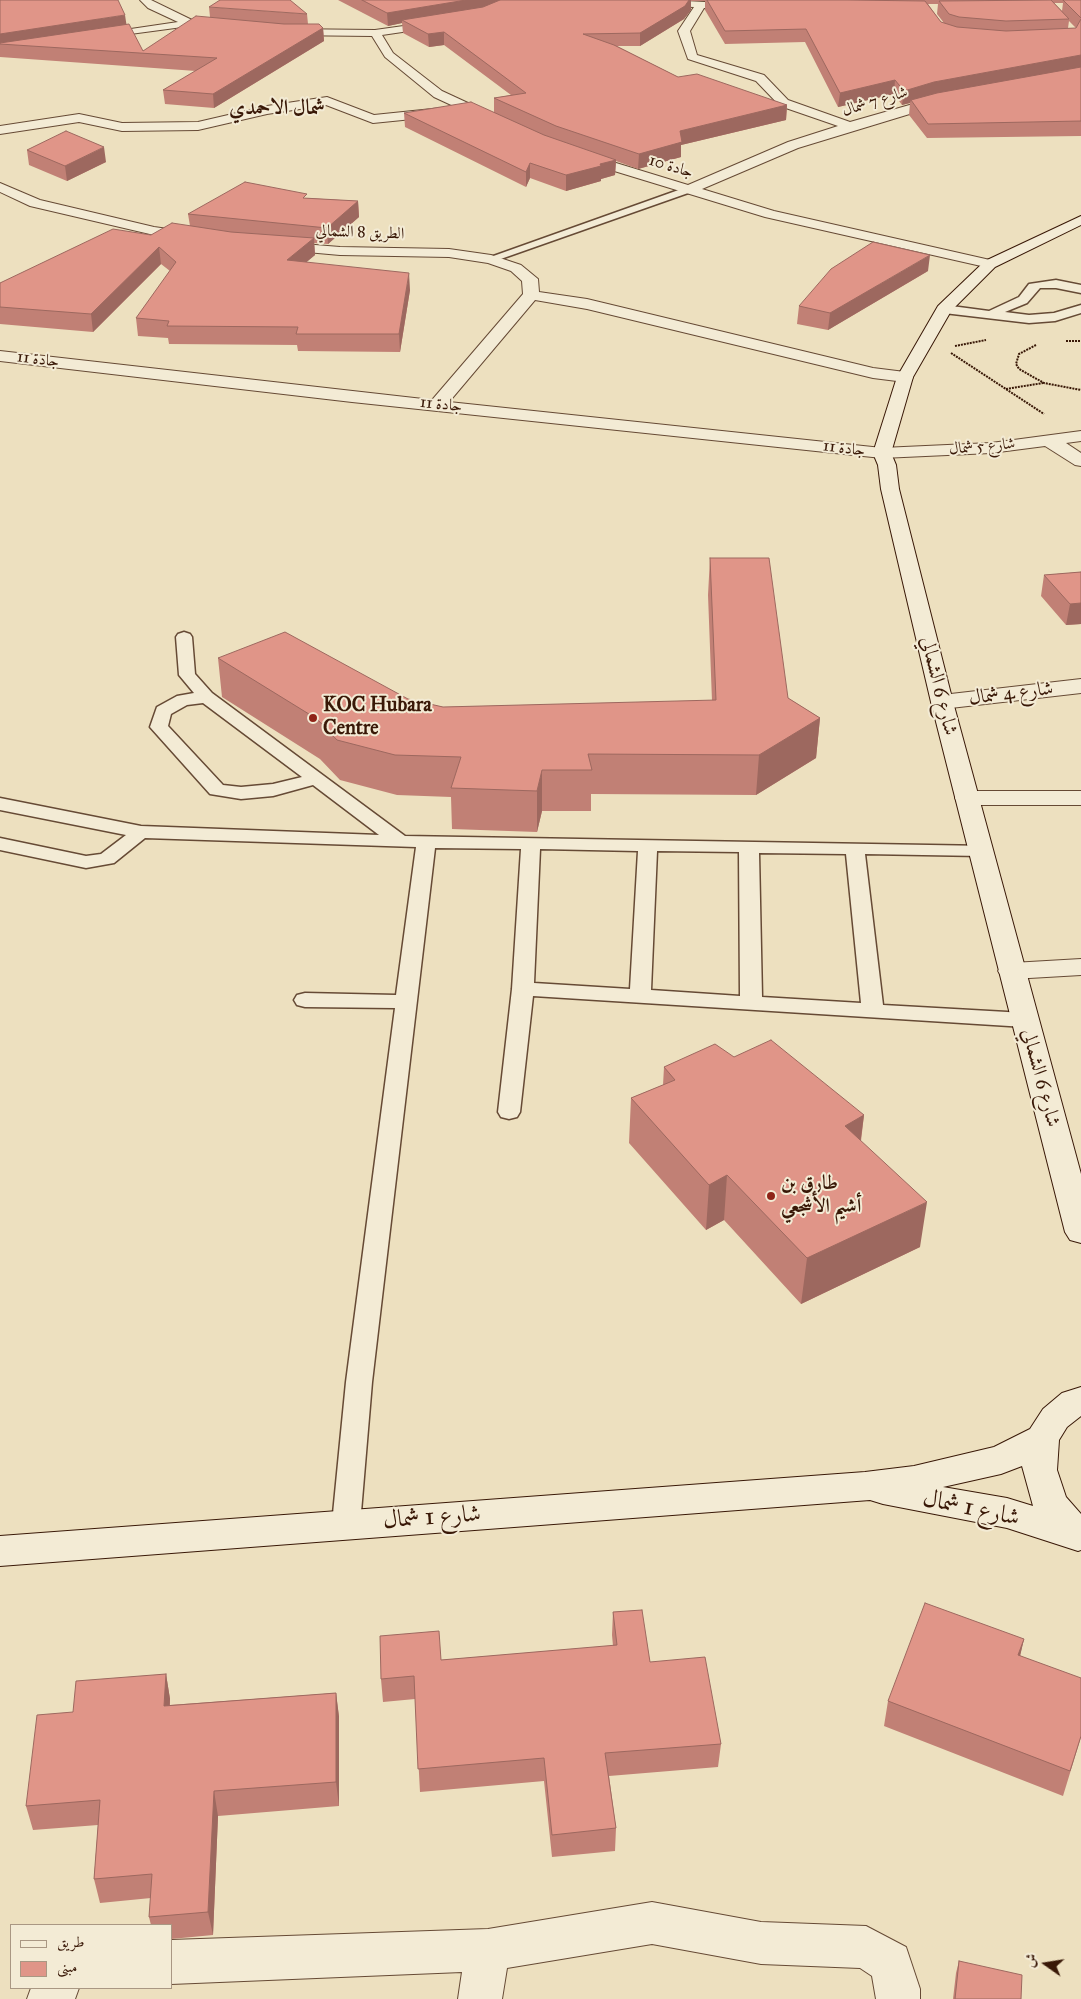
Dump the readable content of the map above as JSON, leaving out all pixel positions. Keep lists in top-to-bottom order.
{
  "streets": {
    "street": [
      "شارع 7 شمال",
      "جادة 10",
      "الطريق 8 الشمالي",
      "جادة 11",
      "شارع 5 شمال",
      "شارع 6 الشمالي",
      "شارع 4 شمال",
      "شارع 1 شمال"
    ]
  },
  "crossings": [
    ["شارع 7 شمال", "جادة 10"],
    ["جادة 11", "شارع 5 شمال"],
    ["جادة 11", "شارع 6 الشمالي"],
    ["شارع 5 شمال", "شارع 6 الشمالي"],
    ["شارع 6 الشمالي", "شارع 4 شمال"]
  ],
  "districts": ["شمال الاحمدي"],
  "places": ["KOC Hubara Centre", "طارق بن أشيم الأشجعي"],
  "legend": ["طريق", "مبنى"],
  "north": "left"
}
